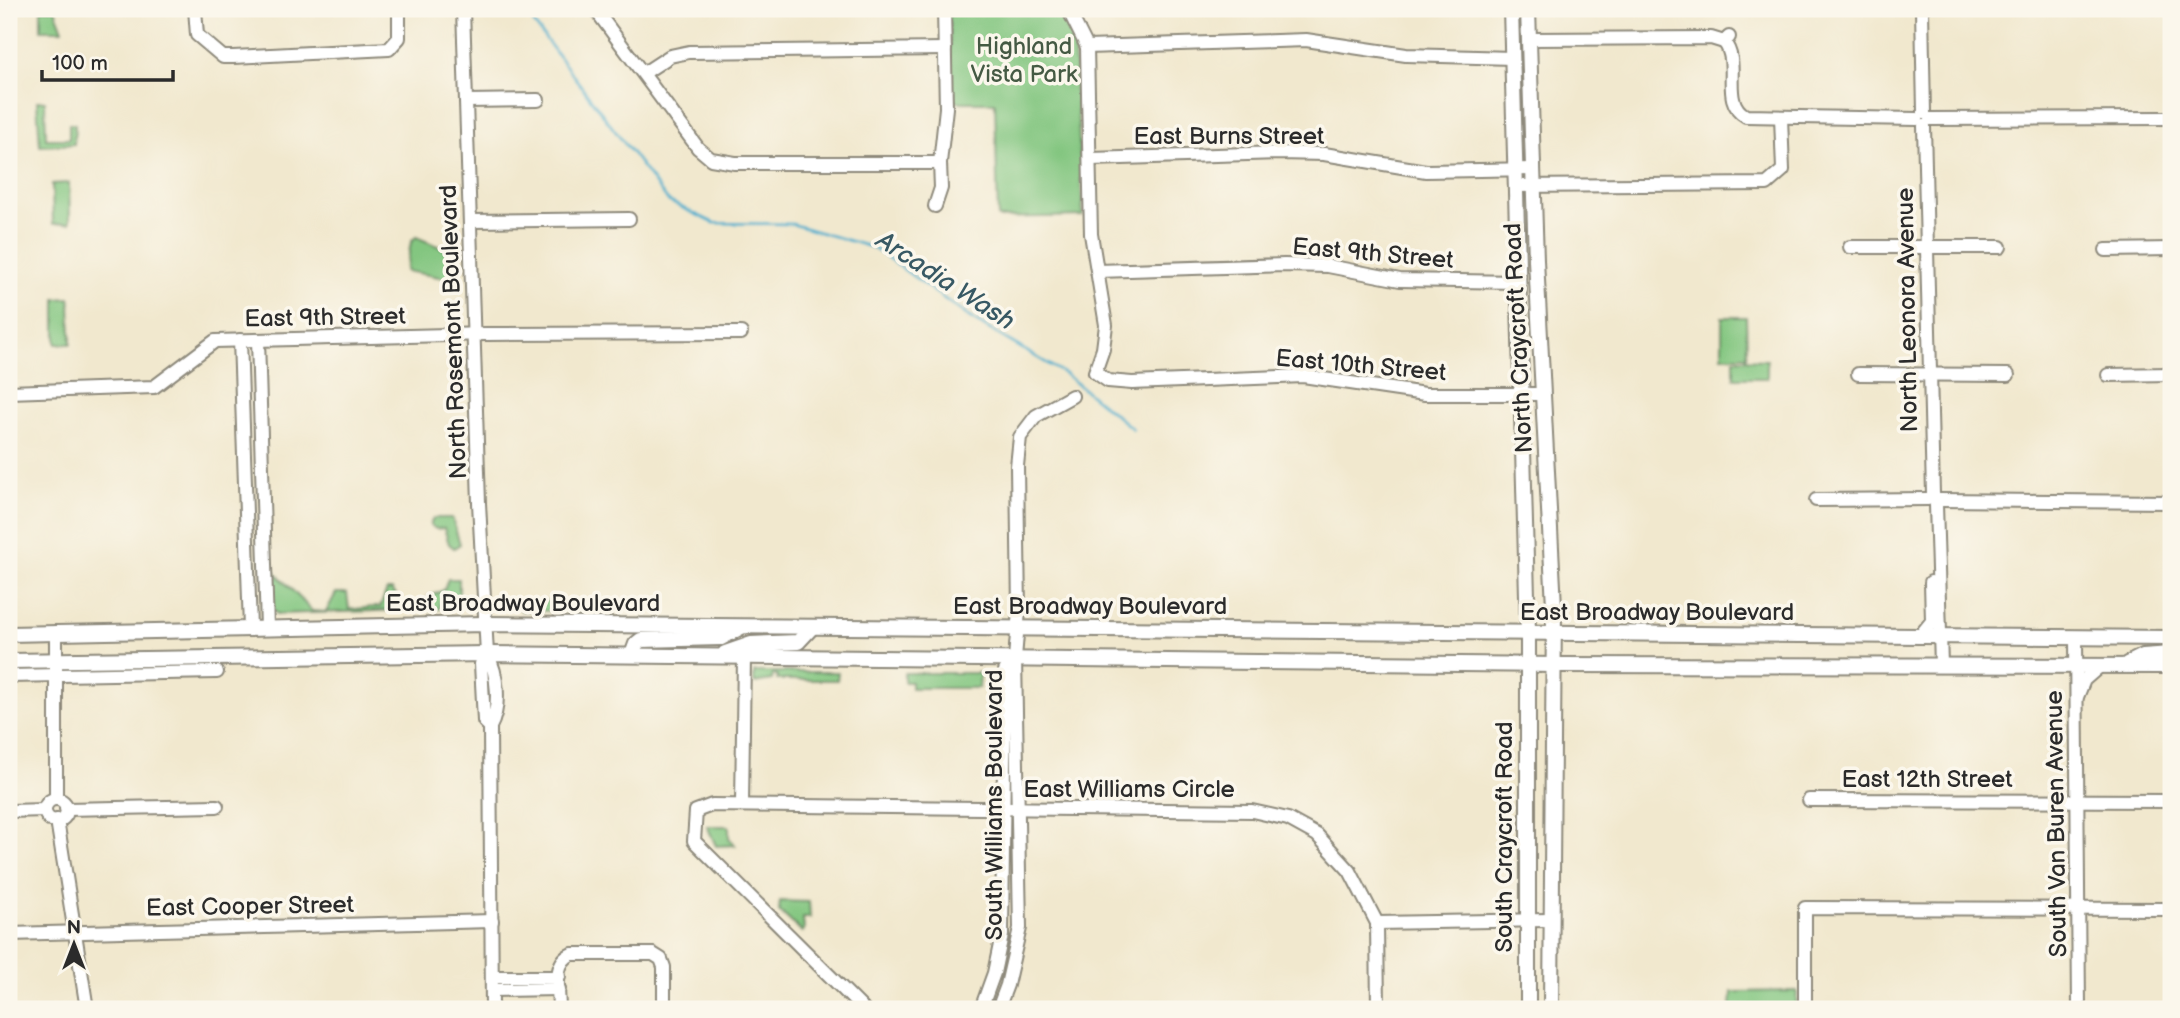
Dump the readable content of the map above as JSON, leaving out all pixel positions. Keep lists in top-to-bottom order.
{
  "streets": {
    "main road": ["North Craycroft Road", "East Broadway Boulevard", "South Craycroft Road"],
    "street": [
      "East Burns Street",
      "East 9th Street",
      "North Leonora Avenue",
      "North Rosemont Boulevard",
      "East 10th Street",
      "East 12th Street",
      "East Williams Circle",
      "South Williams Boulevard",
      "South Van Buren Avenue",
      "East Cooper Street"
    ]
  },
  "crossings": [
    ["East Burns Street", "North Craycroft Road"],
    ["East 9th Street", "North Rosemont Boulevard"],
    ["East 9th Street", "North Craycroft Road"],
    ["East 9th Street", "East 10th Street"],
    ["North Leonora Avenue", "East Broadway Boulevard"],
    ["North Rosemont Boulevard", "East Broadway Boulevard"],
    ["North Rosemont Boulevard", "East Cooper Street"],
    ["North Craycroft Road", "East 10th Street"],
    ["North Craycroft Road", "East Broadway Boulevard"],
    ["North Craycroft Road", "South Craycroft Road"],
    ["East Broadway Boulevard", "South Williams Boulevard"],
    ["East Broadway Boulevard", "South Van Buren Avenue"],
    ["East Broadway Boulevard", "South Craycroft Road"],
    ["East 12th Street", "South Van Buren Avenue"],
    ["East Williams Circle", "South Williams Boulevard"]
  ],
  "water": ["Arcadia Wash"],
  "parks": ["Highland Vista Park"],
  "scale_bar": "100 m",
  "north": "top"
}
